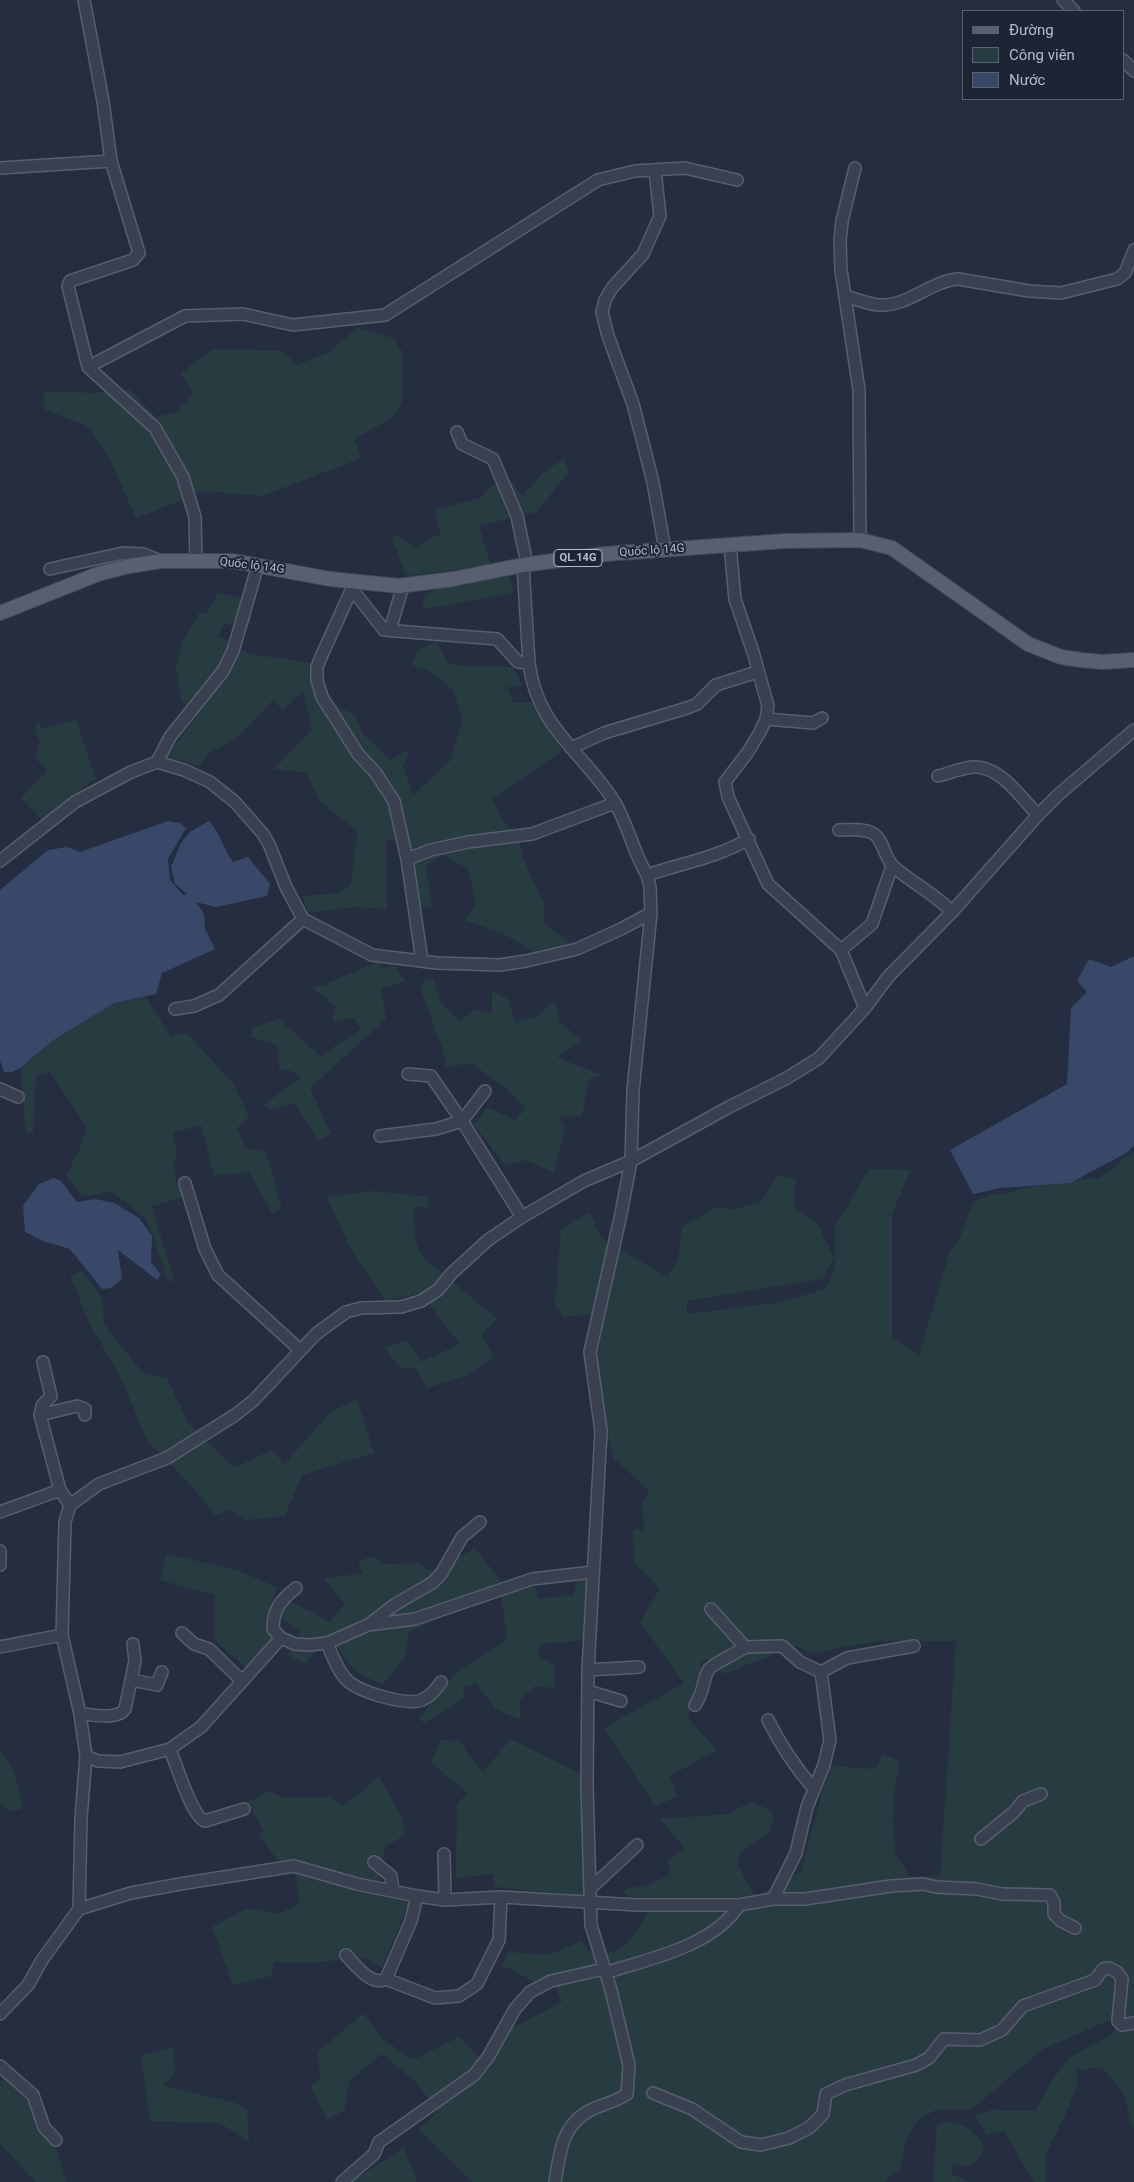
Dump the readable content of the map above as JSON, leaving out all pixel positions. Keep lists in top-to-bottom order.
{
  "streets": {
    "main road": ["Quốc lộ 14G", "QL.14G"]
  },
  "legend": ["Đường", "Công viên", "Nước"]
}
